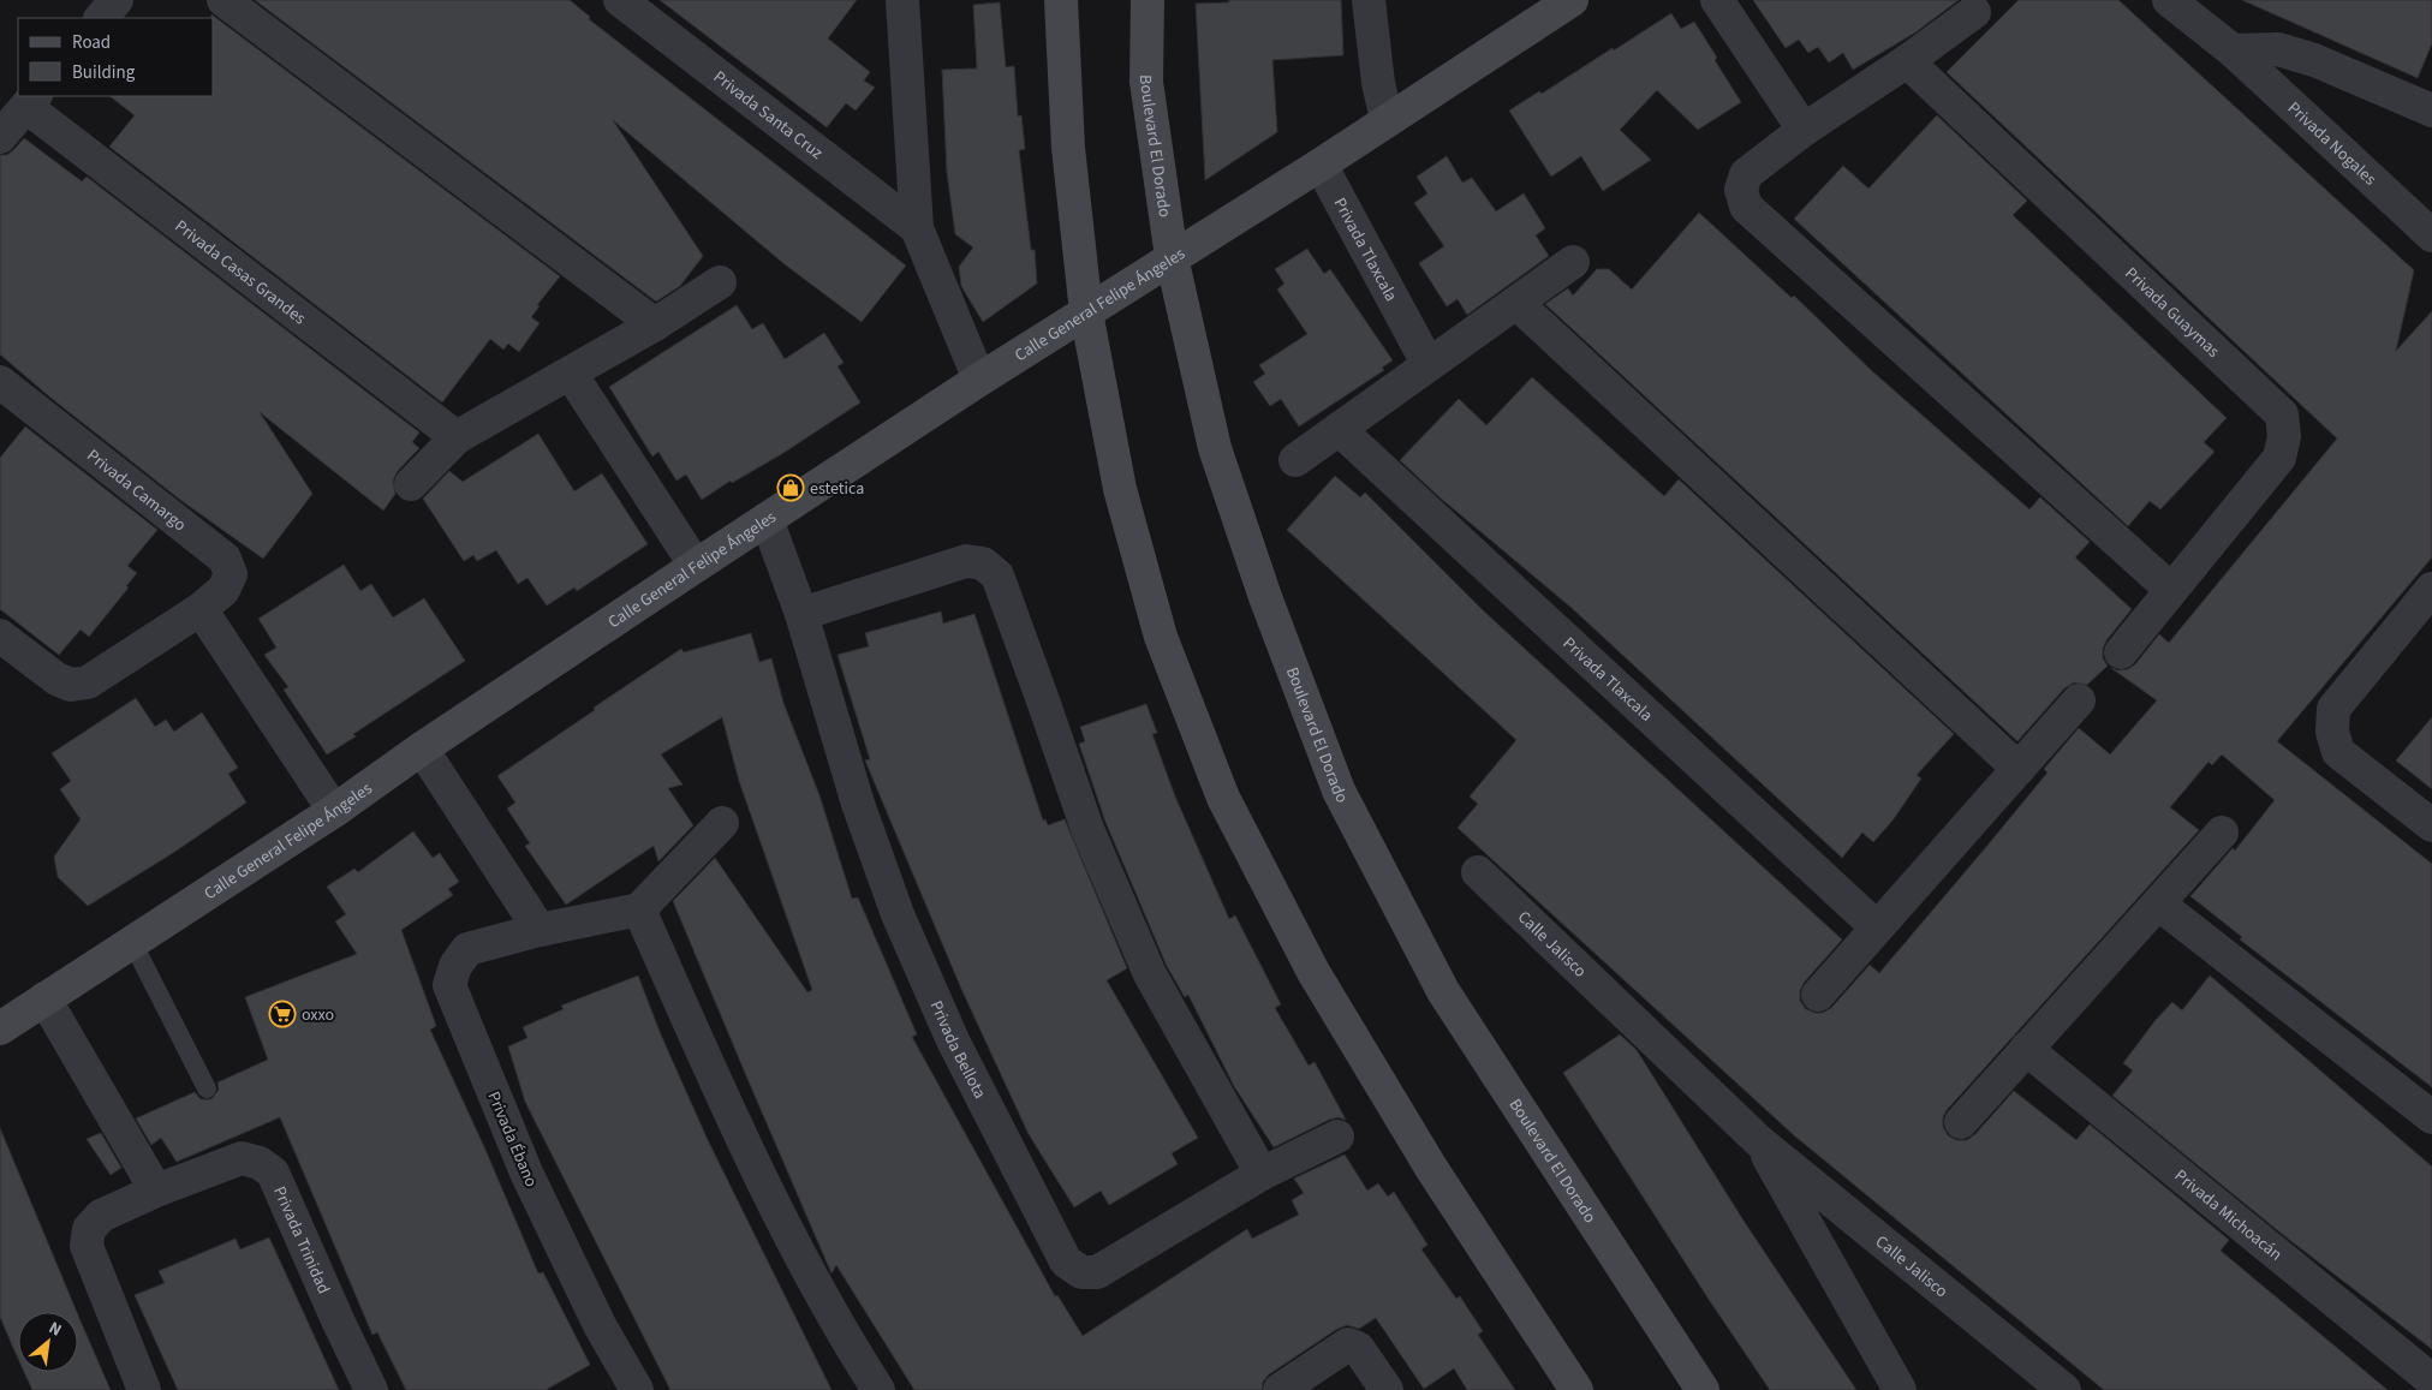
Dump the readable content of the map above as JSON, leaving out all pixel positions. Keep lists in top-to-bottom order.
{
  "streets": {
    "main road": ["Boulevard El Dorado", "Calle General Felipe Ángeles"],
    "street": [
      "Privada Santa Cruz",
      "Privada Nogales",
      "Privada Tlaxcala",
      "Privada Casas Grandes",
      "Privada Guaymas",
      "Privada Camargo",
      "Calle Jalisco",
      "Privada Bellota",
      "Privada Ébano",
      "Privada Michoacán",
      "Privada Trinidad"
    ]
  },
  "crossings": [
    ["Boulevard El Dorado", "Calle General Felipe Ángeles"],
    ["Privada Tlaxcala", "Calle General Felipe Ángeles"],
    ["Calle General Felipe Ángeles", "Privada Bellota"]
  ],
  "places": {
    "shop": ["estetica"],
    "supermarket": ["oxxo"]
  },
  "legend": ["Road", "Building"],
  "north": "top right"
}
